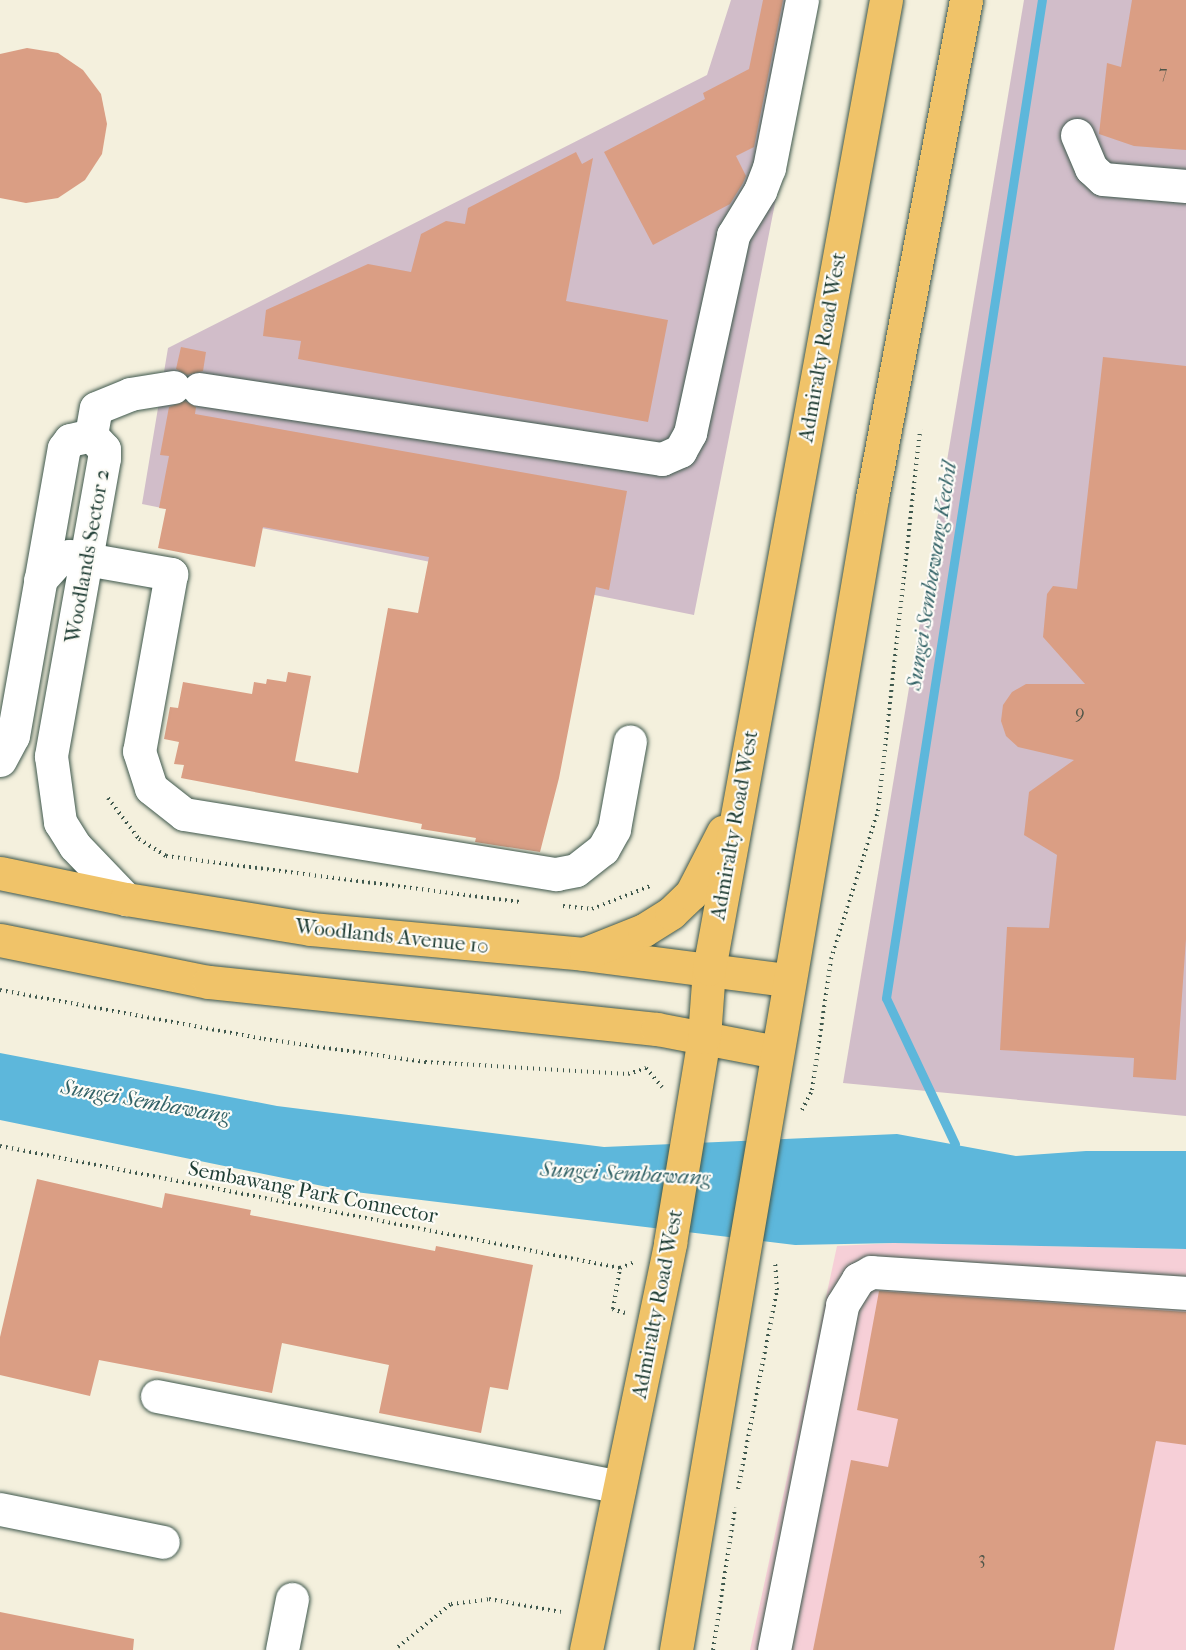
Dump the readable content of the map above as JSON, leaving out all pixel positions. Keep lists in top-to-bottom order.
{
  "streets": {
    "main road": ["Admiralty Road West", "Woodlands Avenue 10"],
    "street": ["Woodlands Sector 2"],
    "path": ["Sembawang Park Connector"]
  },
  "crossings": [
    ["Admiralty Road West", "Woodlands Avenue 10"],
    ["Woodlands Sector 2", "Woodlands Avenue 10"]
  ],
  "water": ["Sungei Sembawang Kechil", "Sungei Sembawang"],
  "house_numbers": ["7", "9", "3"]
}
